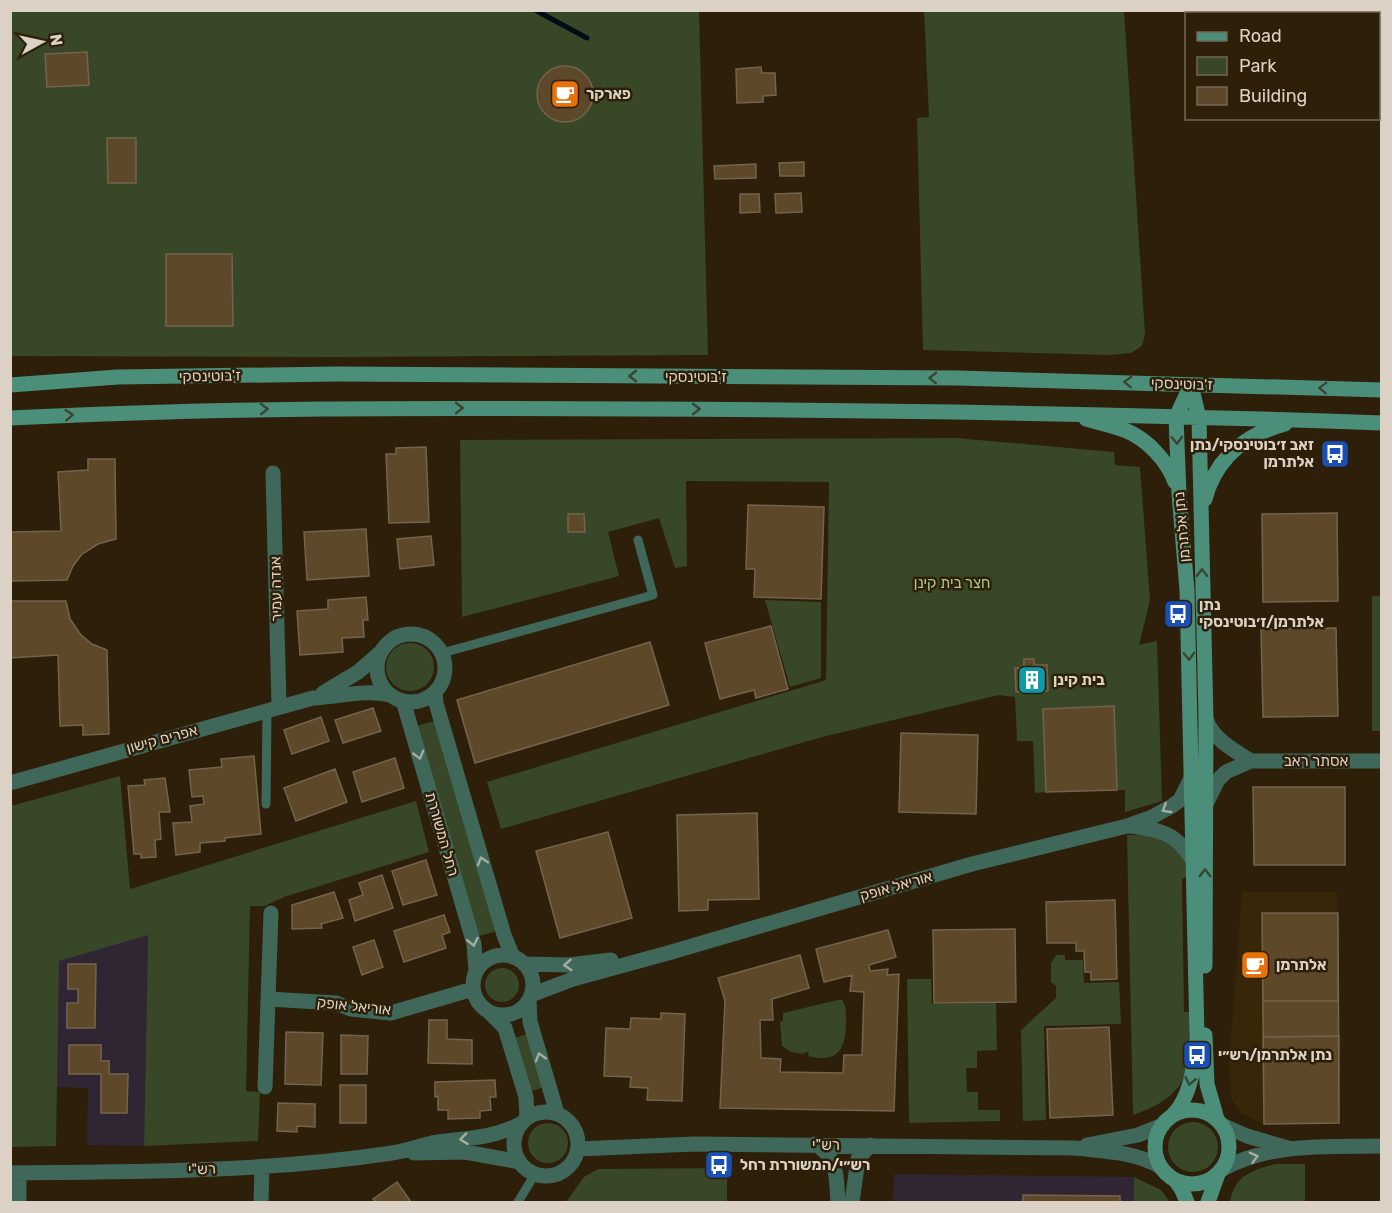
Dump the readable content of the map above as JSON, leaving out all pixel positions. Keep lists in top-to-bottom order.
{
  "streets": {
    "main road": ["ז'בוטינסקי", "נתן אלתרמן"],
    "street": [
      "אנדה עמיר",
      "אפרים קישון",
      "אסתר ראב",
      "רחל המשוררת",
      "אוריאל אופק",
      "רש\"י"
    ]
  },
  "crossings": [
    ["ז'בוטינסקי", "נתן אלתרמן"],
    ["נתן אלתרמן", "אסתר ראב"],
    ["נתן אלתרמן", "אוריאל אופק"],
    ["נתן אלתרמן", "רש\"י"],
    ["אנדה עמיר", "אפרים קישון"],
    ["אפרים קישון", "רחל המשוררת"],
    ["רחל המשוררת", "אוריאל אופק"]
  ],
  "parks": ["חצר בית קינן"],
  "places": {
    "cafe": ["פארקר", "אלתרמן"],
    "bus stop": [
      "זאב ז׳בוטינסקי/נתן אלתרמן",
      "נתן אלתרמן/ז׳בוטינסקי",
      "נתן אלתרמן/רש״י",
      "רש״י/המשוררת רחל"
    ],
    "building": ["בית קינן"]
  },
  "legend": ["Road", "Park", "Building"],
  "north": "right"
}
